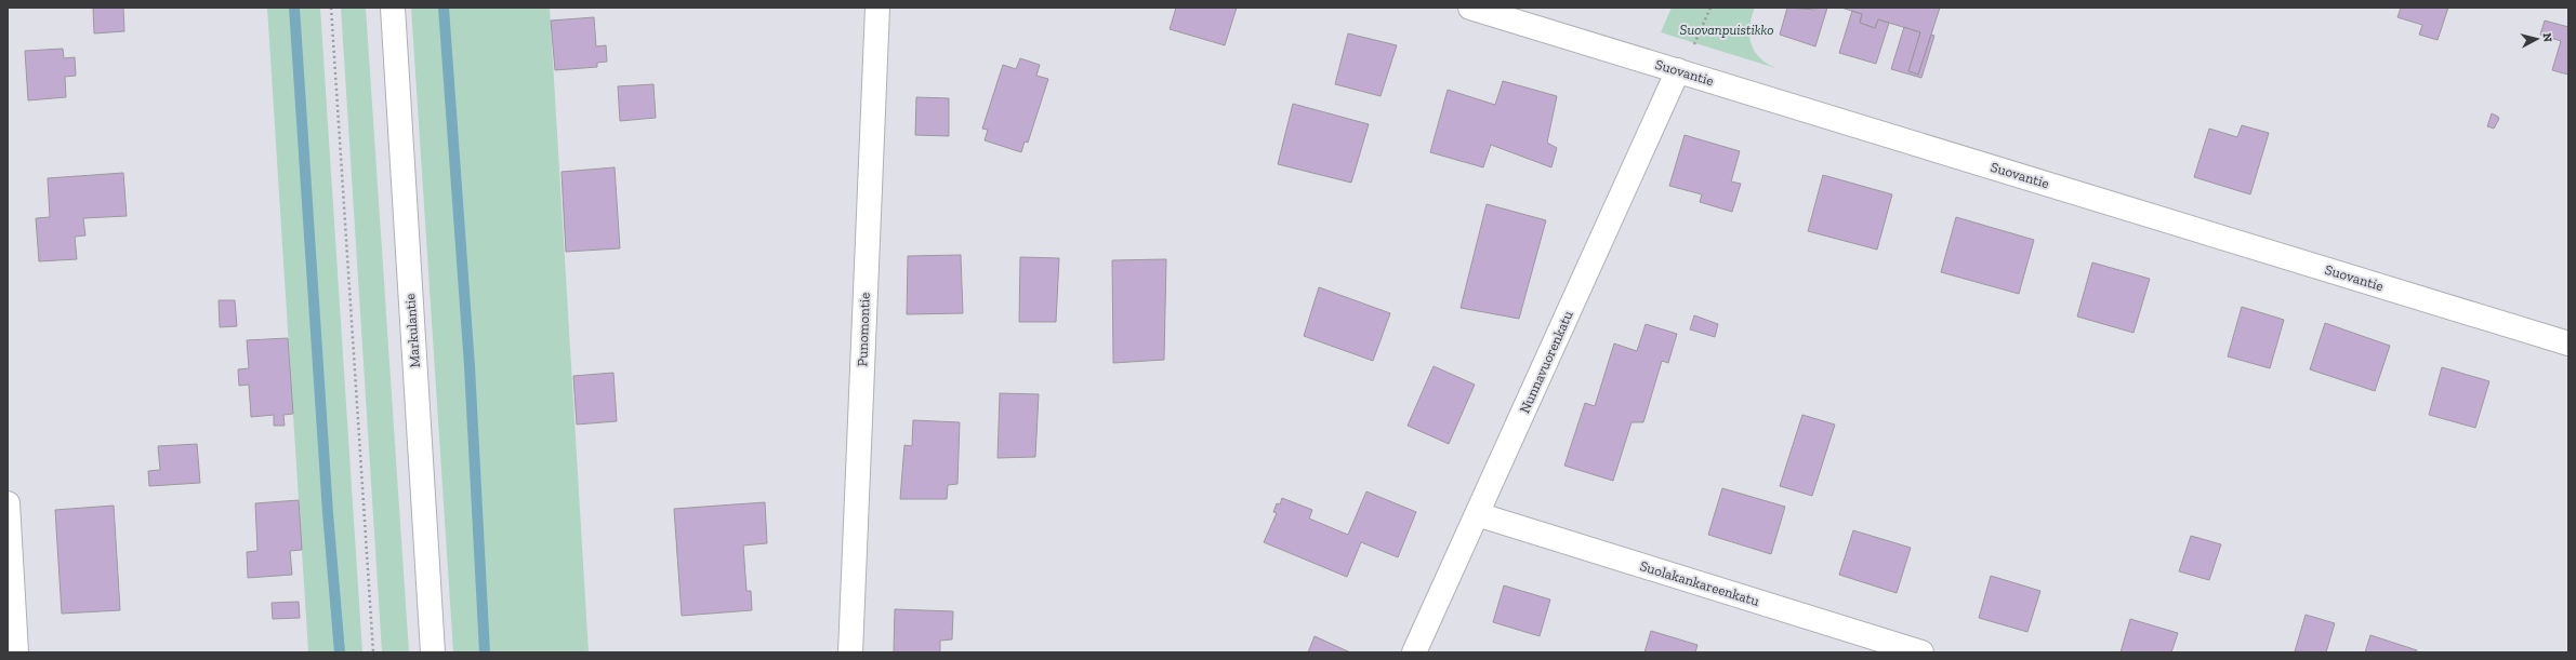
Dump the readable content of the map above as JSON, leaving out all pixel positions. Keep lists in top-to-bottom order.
{
  "streets": {
    "street": [
      "Suovantie",
      "Punomontie",
      "Markulantie",
      "Nunnavuorenkatu",
      "Suolakankareenkatu"
    ]
  },
  "crossings": [
    ["Suovantie", "Nunnavuorenkatu"],
    ["Nunnavuorenkatu", "Suolakankareenkatu"]
  ],
  "parks": ["Suovanpuistikko"],
  "north": "right"
}
